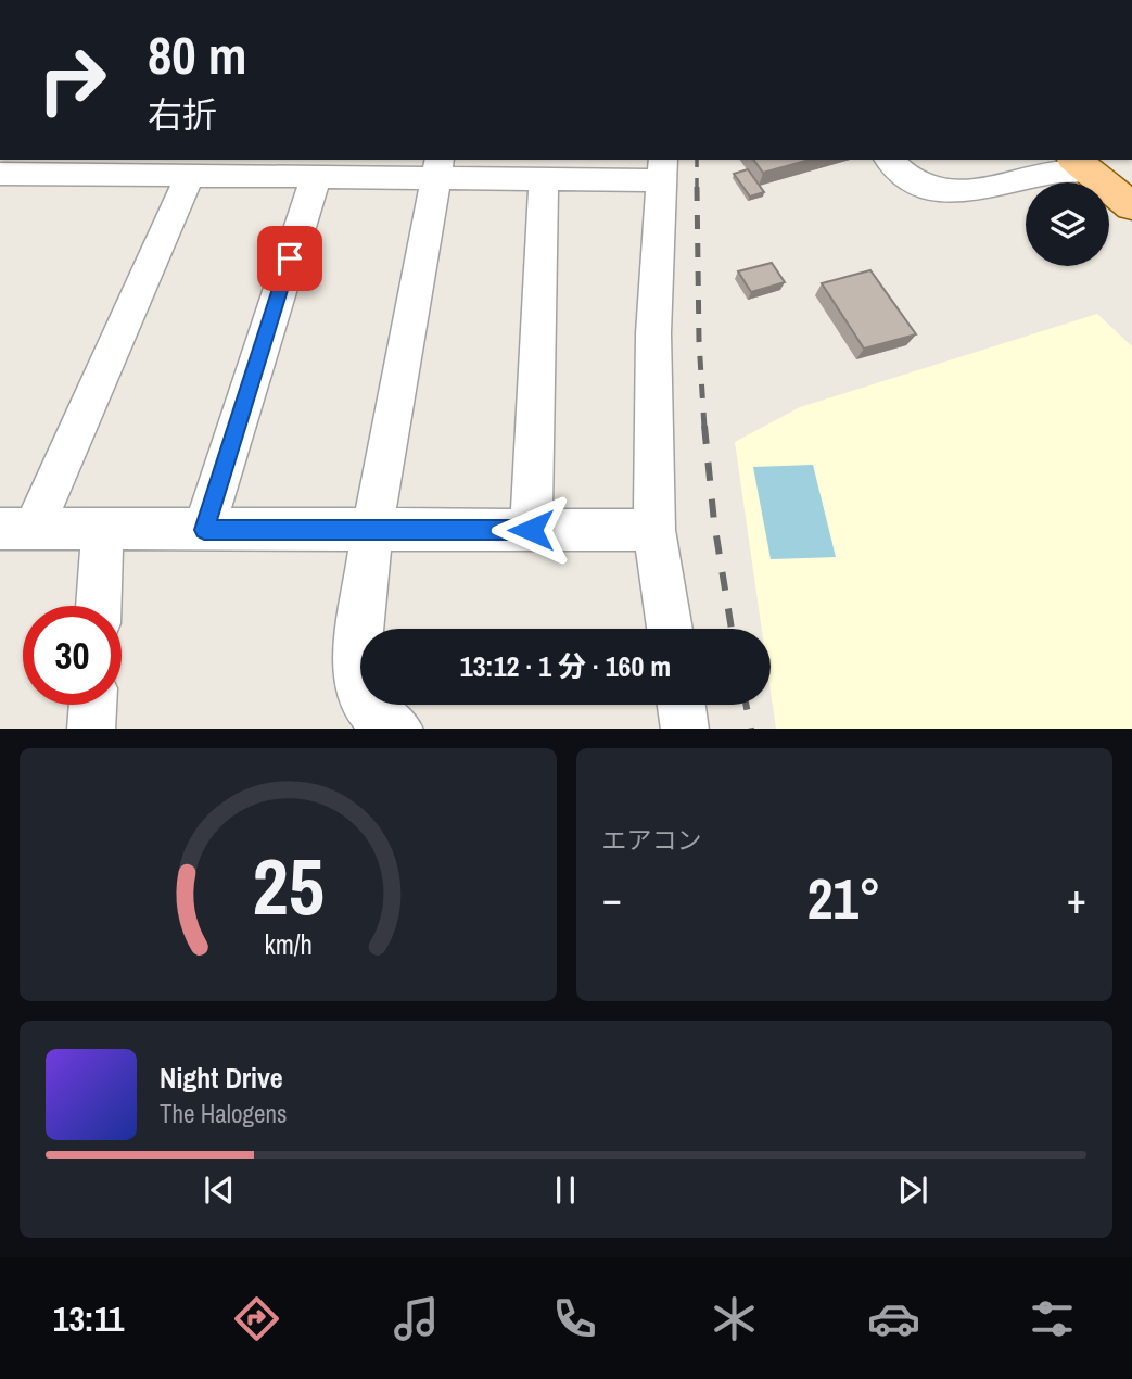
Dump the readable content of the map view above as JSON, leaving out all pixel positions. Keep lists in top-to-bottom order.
{
  "page": {
    "turn": ["80 m", "右折"],
    "limit": "30",
    "trip": "13:12 · 1 分 · 160 m",
    "tile": "エアコン",
    "heat": ["−", "21°", "+"],
    "song": ["Night Drive", "The Halogens"],
    "tabs": "13:11",
    "gauge": ["25", "km/h"]
  }
}
